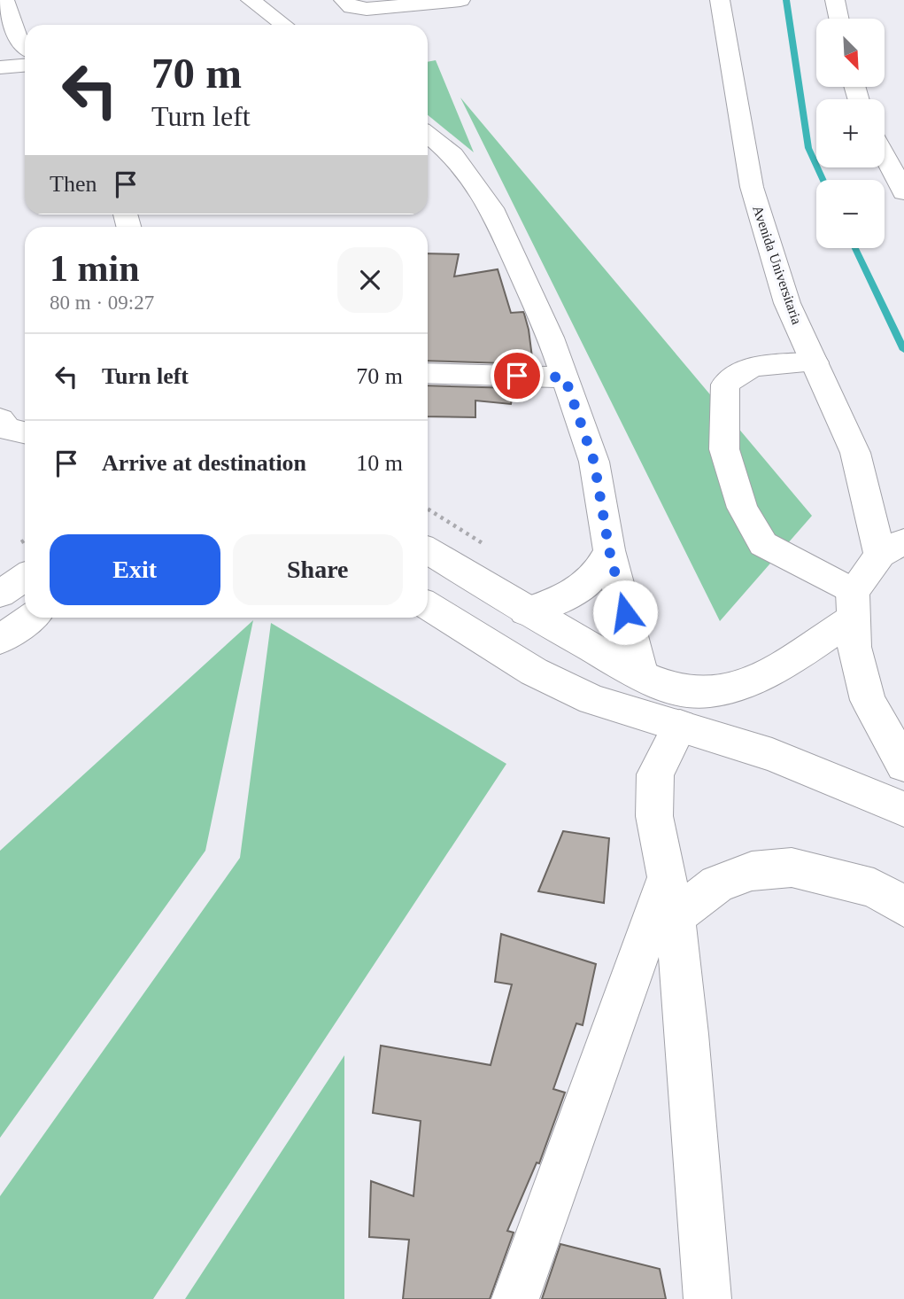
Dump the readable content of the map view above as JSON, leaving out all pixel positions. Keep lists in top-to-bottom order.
{
  "streets": {
    "main road": ["Avenida Universitaria"]
  },
  "north": "bottom right",
  "page": {
    "map_buttons": ["+", "−"],
    "turn": ["70 m", "Turn left"],
    "then": "Then",
    "heading": ["1 min", "80 m · 09:27"],
    "list": [
      {
        "name": "Turn left",
        "value": "70 m"
      },
      {
        "name": "Arrive at destination",
        "value": "10 m"
      }
    ],
    "buttons": ["Exit", "Share"]
  }
}
